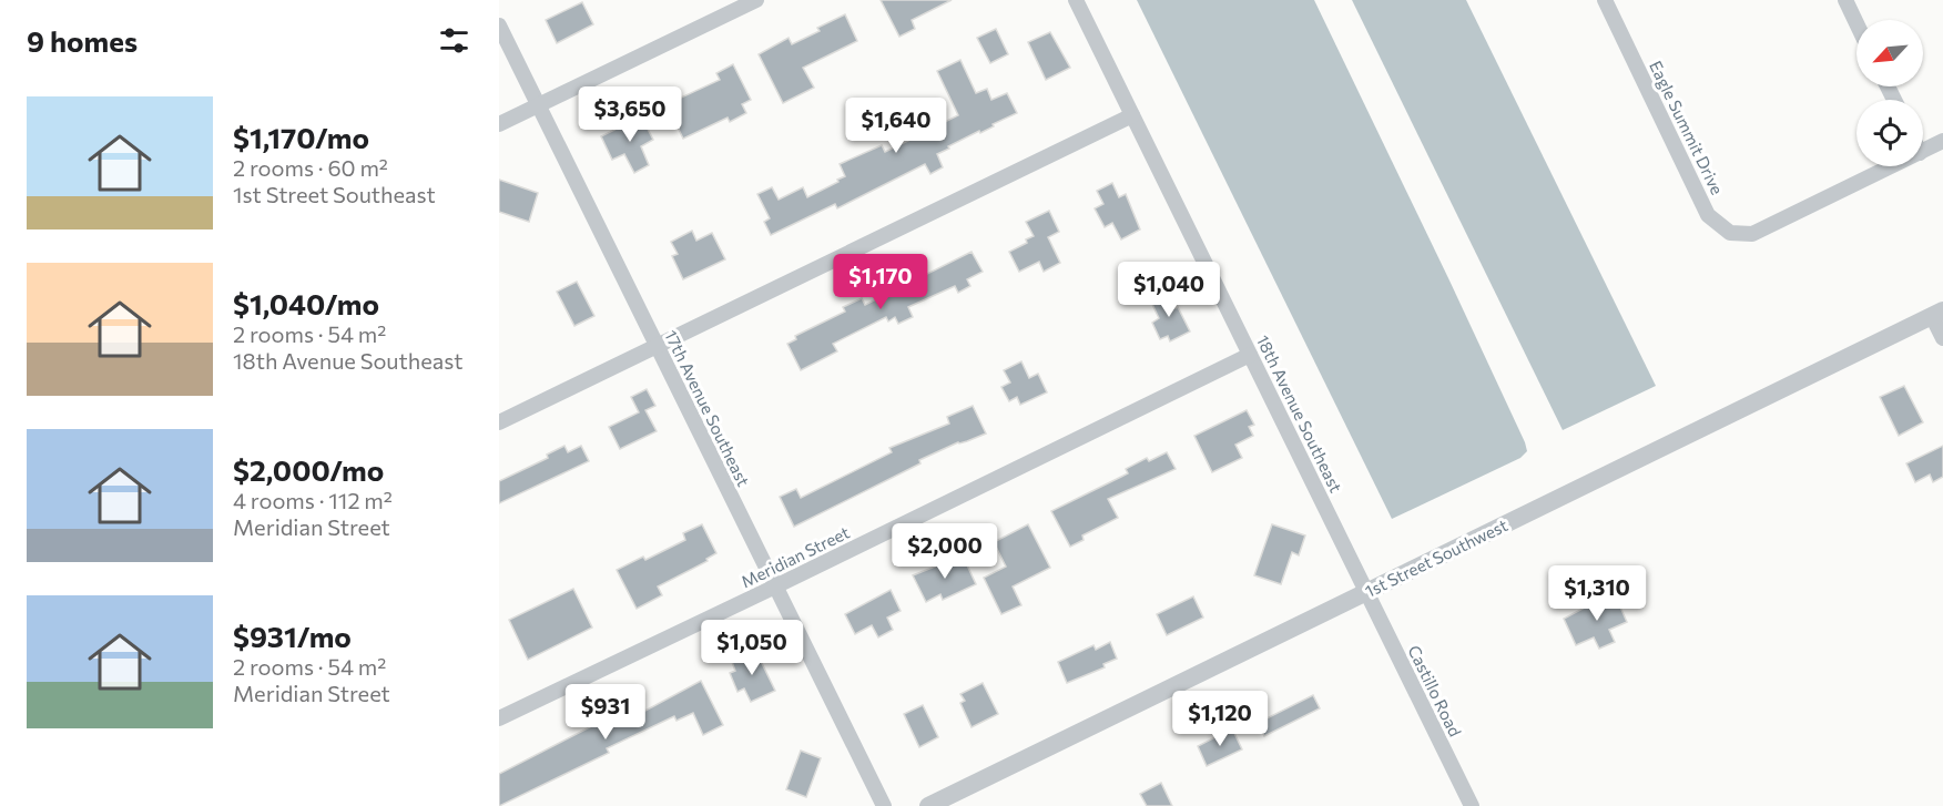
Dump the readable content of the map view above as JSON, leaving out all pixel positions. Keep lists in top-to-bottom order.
{
  "streets": {
    "street": [
      "Eagle Summit Drive",
      "17th Avenue Southeast",
      "18th Avenue Southeast",
      "Meridian Street",
      "1st Street Southwest",
      "Castillo Road"
    ]
  },
  "crossings": [
    ["17th Avenue Southeast", "Meridian Street"],
    ["18th Avenue Southeast", "Meridian Street"],
    ["18th Avenue Southeast", "1st Street Southwest"],
    ["18th Avenue Southeast", "Castillo Road"],
    ["1st Street Southwest", "Castillo Road"]
  ],
  "north": "bottom left",
  "page": {
    "heading": "9 homes",
    "list": [
      {
        "name": "$1,170/mo",
        "note": "2 rooms · 60 m² · 1st Street Southeast"
      },
      {
        "name": "$1,040/mo",
        "note": "2 rooms · 54 m² · 18th Avenue Southeast"
      },
      {
        "name": "$2,000/mo",
        "note": "4 rooms · 112 m² · Meridian Street"
      },
      {
        "name": "$931/mo",
        "note": "2 rooms · 54 m² · Meridian Street"
      }
    ],
    "price": [
      "$3,650",
      "$1,640",
      "$1,170",
      "$1,040",
      "$2,000",
      "$1,310",
      "$1,050",
      "$931",
      "$1,120"
    ]
  }
}
